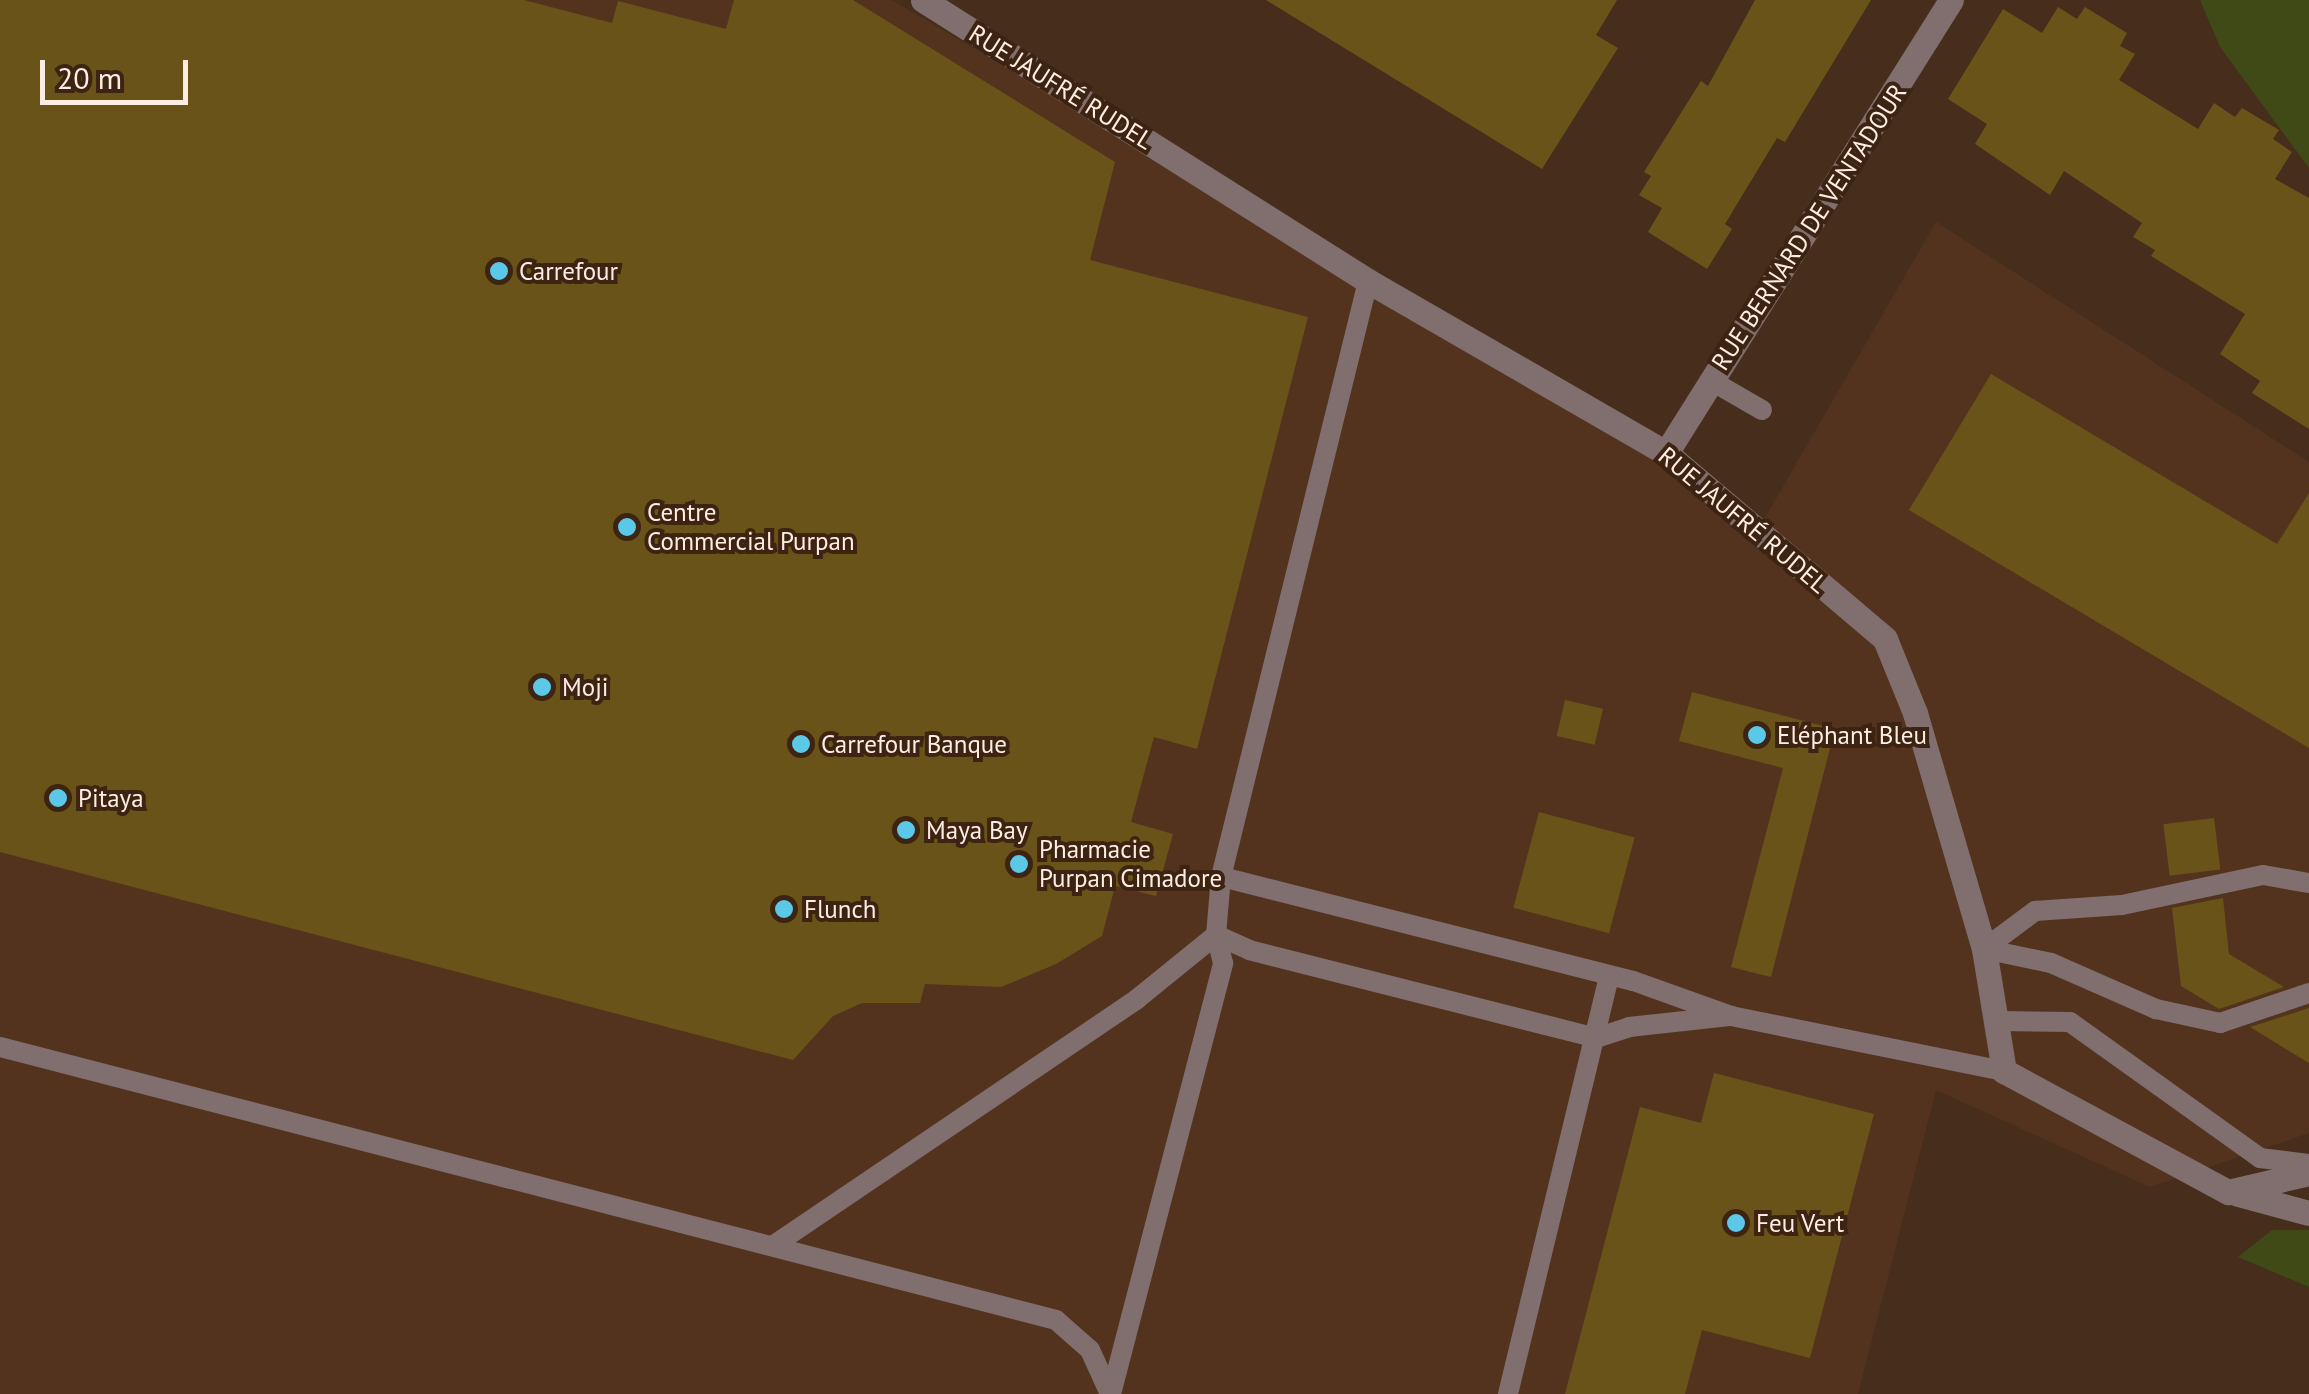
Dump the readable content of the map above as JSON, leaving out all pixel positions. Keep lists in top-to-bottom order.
{
  "streets": {
    "street": ["RUE JAUFRÉ RUDEL", "RUE BERNARD DE VENTADOUR"]
  },
  "crossings": [
    ["RUE JAUFRÉ RUDEL", "RUE BERNARD DE VENTADOUR"]
  ],
  "places": [
    "Carrefour",
    "Centre Commercial Purpan",
    "Moji",
    "Eléphant Bleu",
    "Carrefour Banque",
    "Pitaya",
    "Maya Bay",
    "Pharmacie Purpan Cimadore",
    "Flunch",
    "Feu Vert"
  ],
  "scale_bar": "20 m"
}
